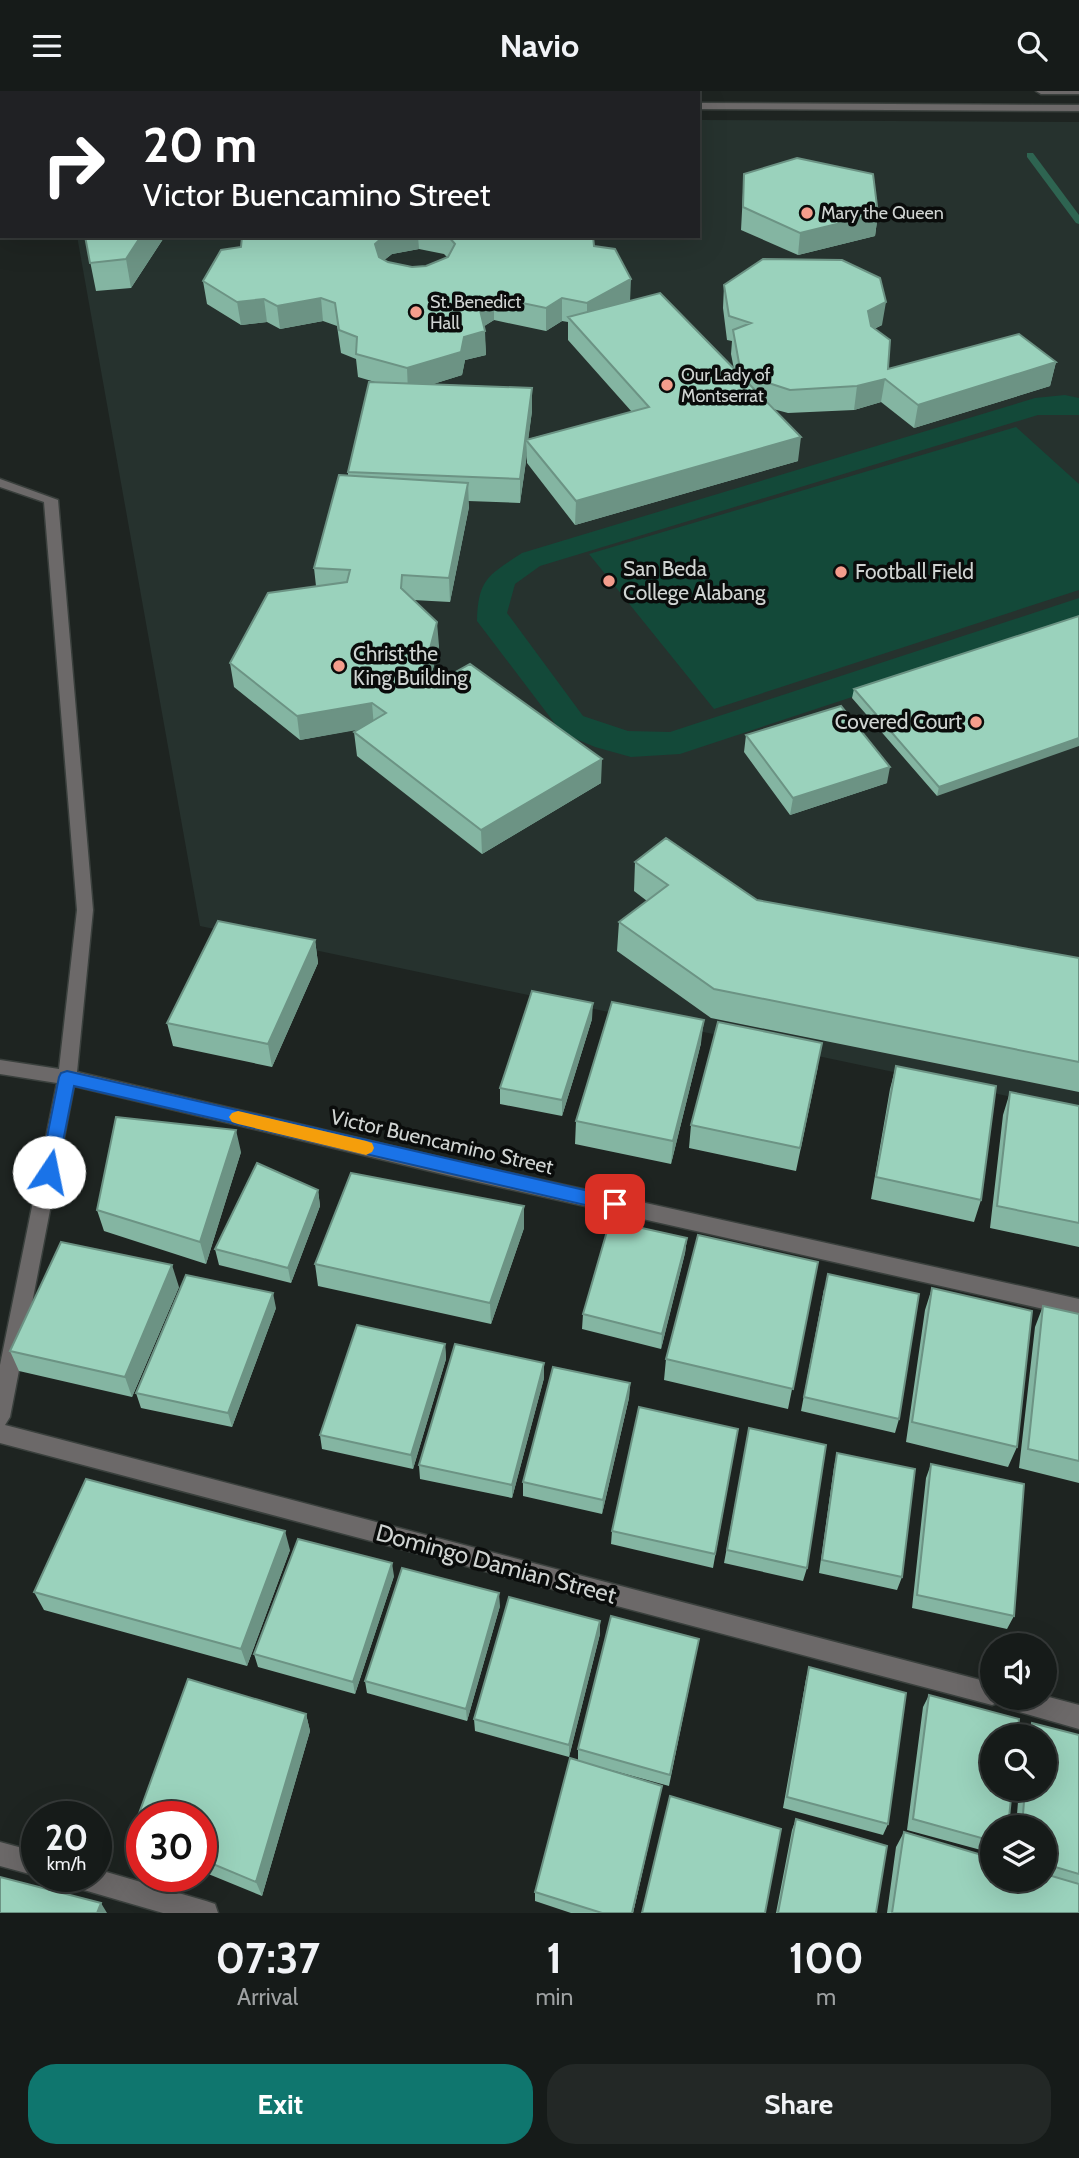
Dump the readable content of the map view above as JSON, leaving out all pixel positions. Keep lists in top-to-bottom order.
{
  "streets": {
    "street": ["Victor Buencamino Street", "Domingo Damian Street"]
  },
  "places": [
    "Mary the Queen",
    "St. Benedict Hall",
    "Our Lady of Montserrat",
    "Football Field",
    "San Beda College Alabang",
    "Christ the King Building",
    "Covered Court"
  ],
  "page": {
    "header": "Navio",
    "turn": ["20 m", "Victor Buencamino Street"],
    "speed": "20 km/h",
    "limit": "30",
    "eta": [
      "07:37",
      "Arrival",
      "1",
      "min",
      "100",
      "m"
    ],
    "buttons": ["Exit", "Share"]
  }
}
